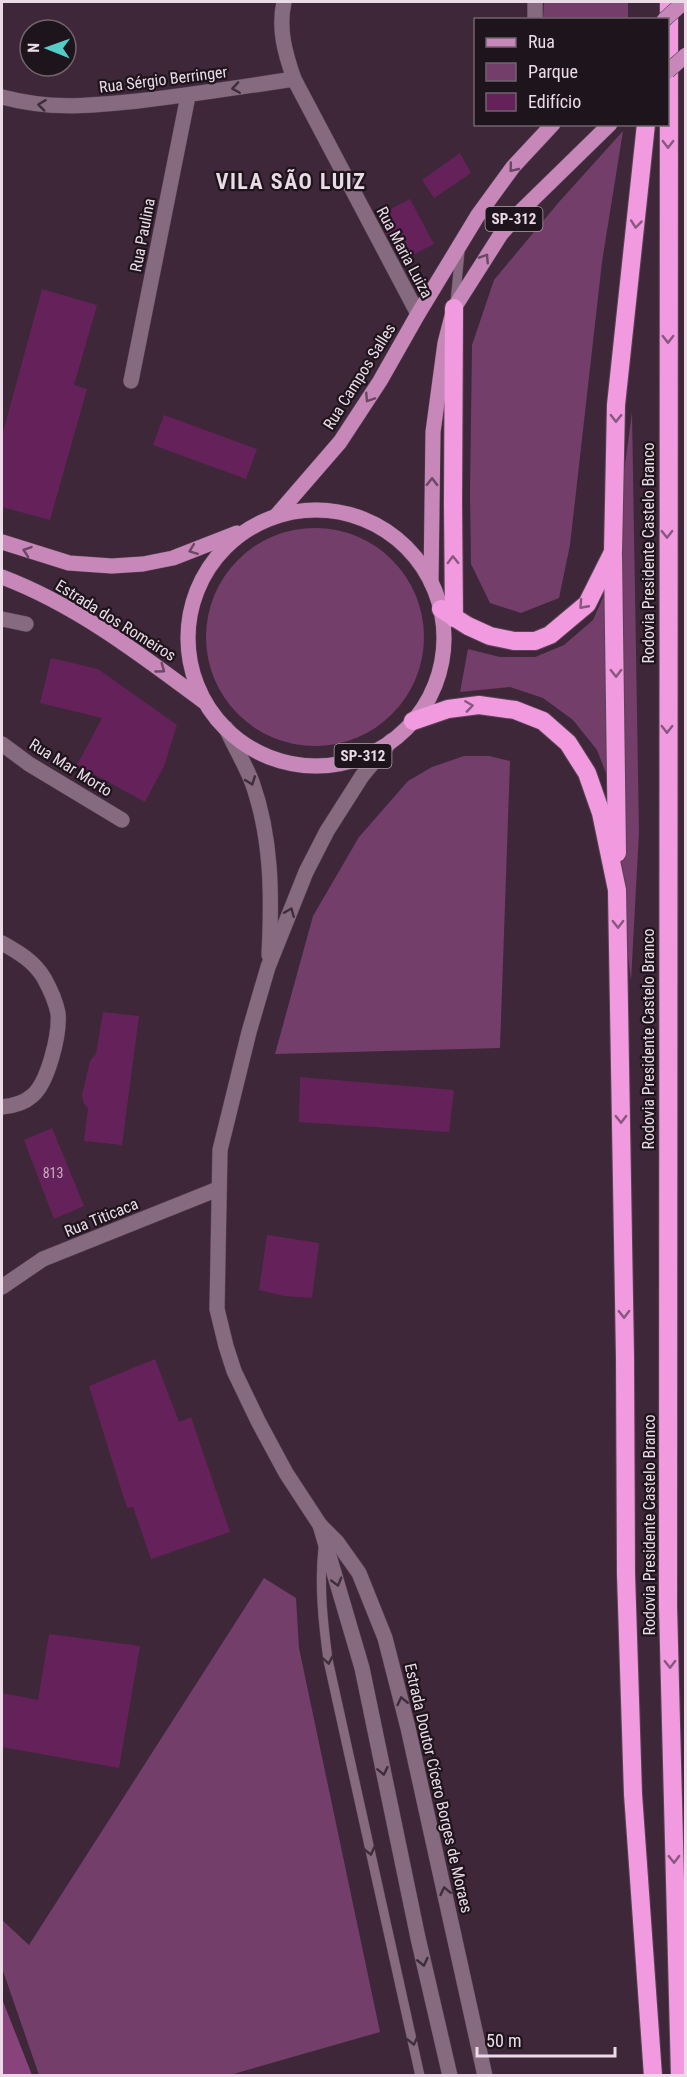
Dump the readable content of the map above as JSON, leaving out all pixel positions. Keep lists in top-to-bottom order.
{
  "streets": {
    "highway": ["Rodovia Presidente Castelo Branco"],
    "main road": ["SP-312", "Rua Campos Salles", "Estrada dos Romeiros"],
    "street": [
      "Rua Sérgio Berringer",
      "Rua Paulina",
      "Rua Maria Luiza",
      "Rua Mar Morto",
      "Rua Titicaca",
      "Estrada Doutor Cícero Borges de Moraes"
    ]
  },
  "crossings": [
    ["Rua Sérgio Berringer", "Rua Paulina"],
    ["Rua Sérgio Berringer", "Rua Maria Luiza"],
    ["SP-312", "Rua Campos Salles"],
    ["SP-312", "Estrada dos Romeiros"],
    ["SP-312", "Estrada Doutor Cícero Borges de Moraes"],
    ["Rua Maria Luiza", "Rua Campos Salles"],
    ["Rua Titicaca", "Estrada Doutor Cícero Borges de Moraes"]
  ],
  "one_way": ["Rua Sérgio Berringer"],
  "districts": ["VILA SÃO LUIZ"],
  "house_numbers": ["813"],
  "legend": ["Rua", "Parque", "Edifício"],
  "scale_bar": "50 m",
  "north": "left"
}
